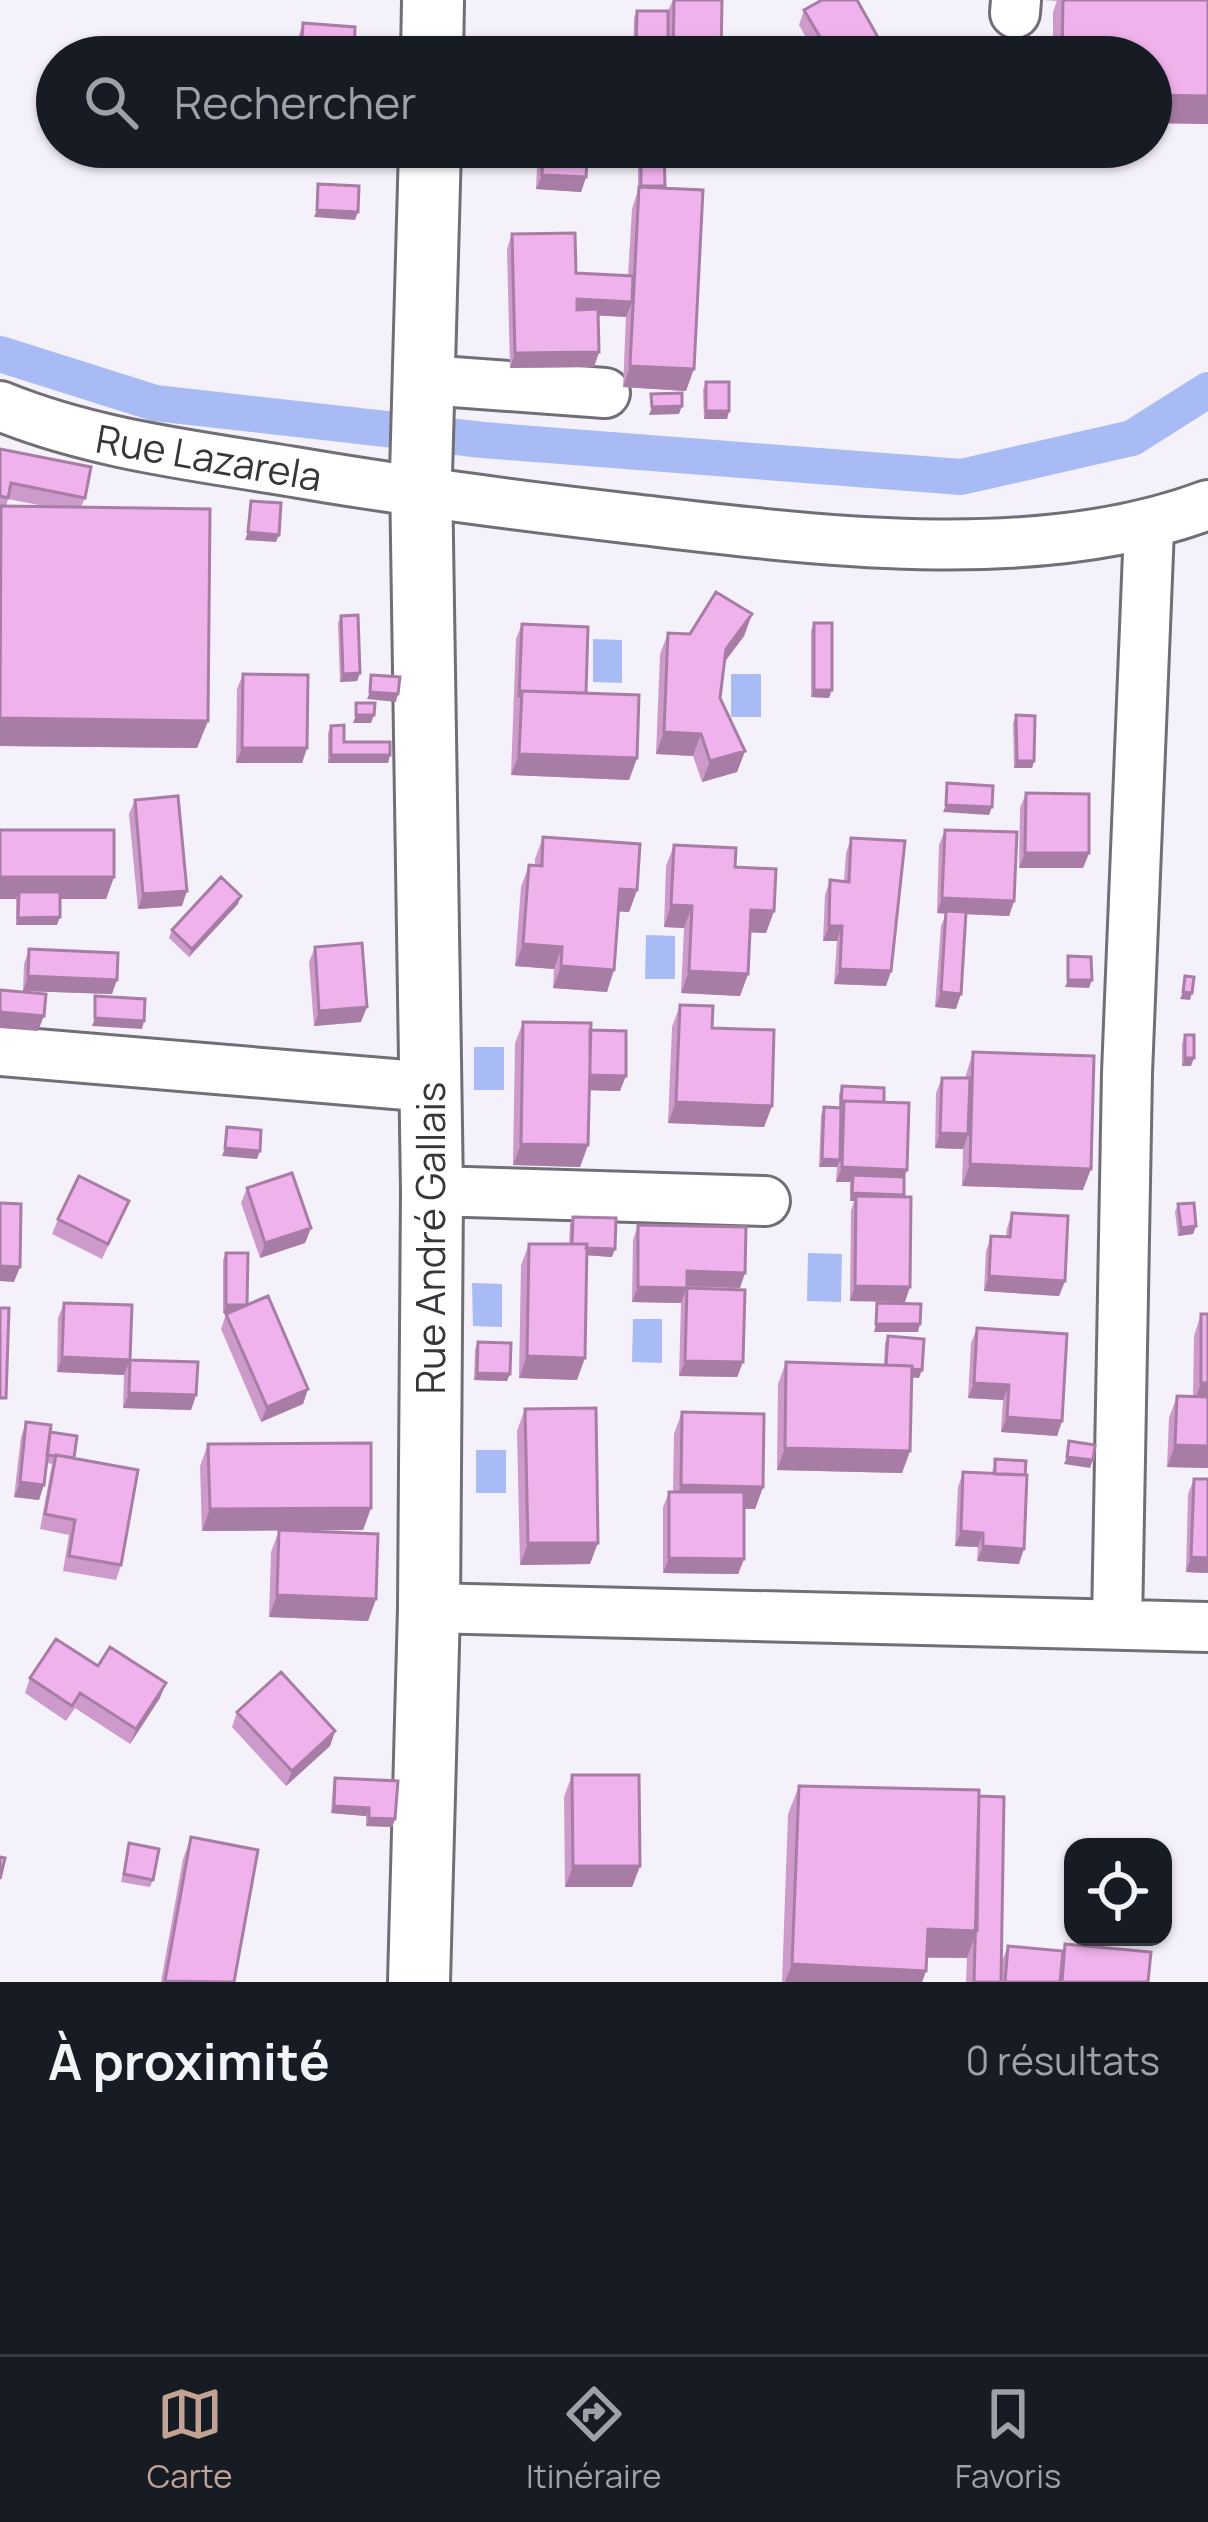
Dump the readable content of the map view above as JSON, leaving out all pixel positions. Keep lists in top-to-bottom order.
{
  "streets": {
    "main road": ["Rue André Gallais"],
    "street": ["Rue Lazarela"]
  },
  "crossings": [
    ["Rue Lazarela", "Rue André Gallais"]
  ],
  "page": {
    "search": "Rechercher",
    "heading": ["À proximité", "0 résultats"],
    "nav": ["Carte", "Itinéraire", "Favoris"]
  }
}
